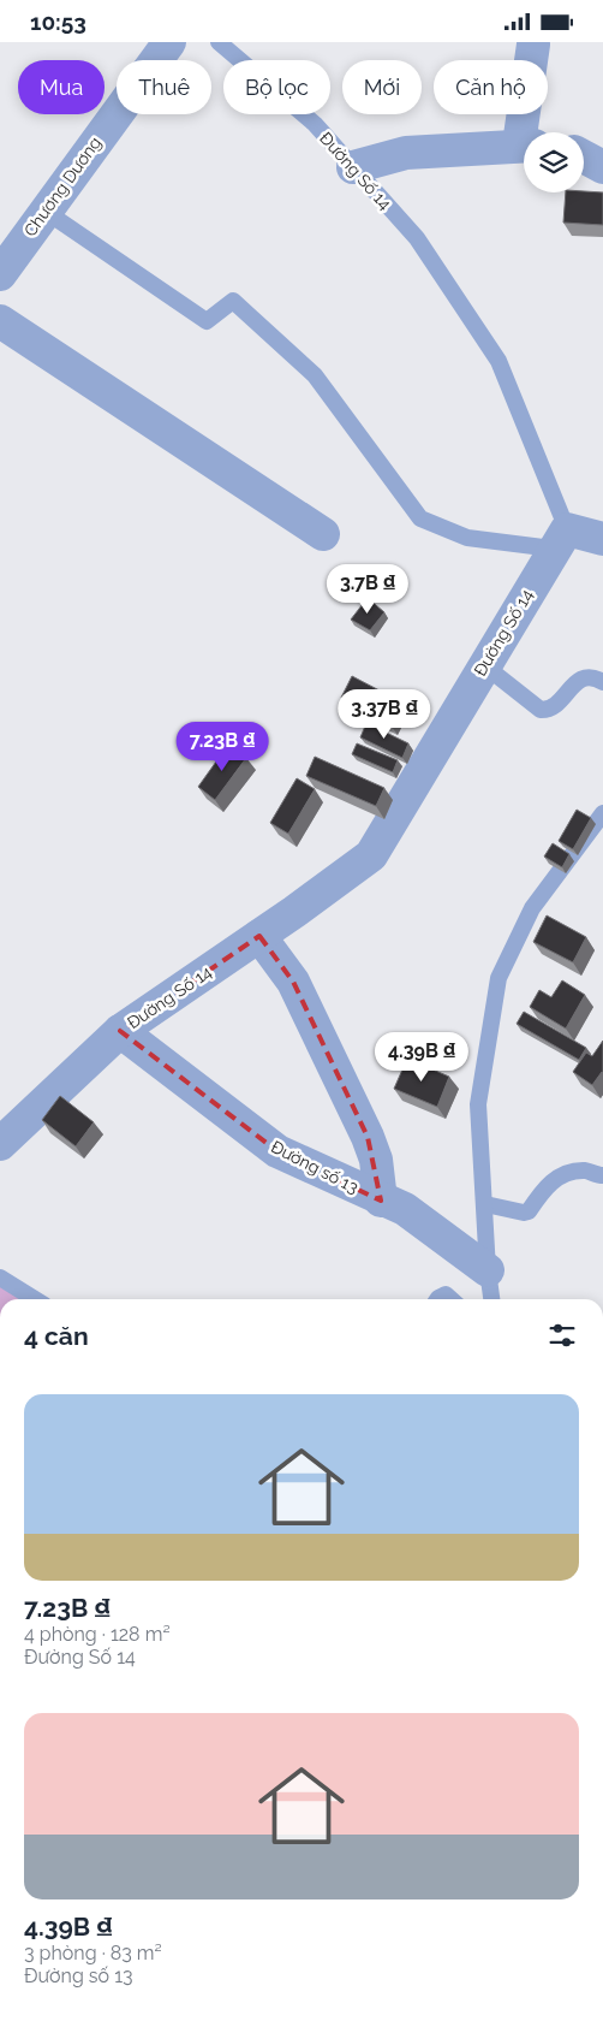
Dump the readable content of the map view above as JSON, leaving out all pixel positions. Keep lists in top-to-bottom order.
{
  "streets": {
    "street": ["Đường Số 14", "Chương Dương", "Đường số 13"]
  },
  "crossings": [
    ["Đường Số 14", "Đường số 13"]
  ],
  "page": {
    "status": "10:53",
    "chip": [
      "Mua",
      "Thuê",
      "Bộ lọc",
      "Mới",
      "Căn hộ"
    ],
    "price": [
      "3.7B ₫",
      "3.37B ₫",
      "7.23B ₫",
      "4.39B ₫"
    ],
    "heading": "4 căn",
    "list": [
      {
        "name": "7.23B ₫",
        "note": "4 phòng · 128 m² · Đường Số 14"
      },
      {
        "name": "4.39B ₫",
        "note": "3 phòng · 83 m² · Đường số 13"
      }
    ]
  }
}
